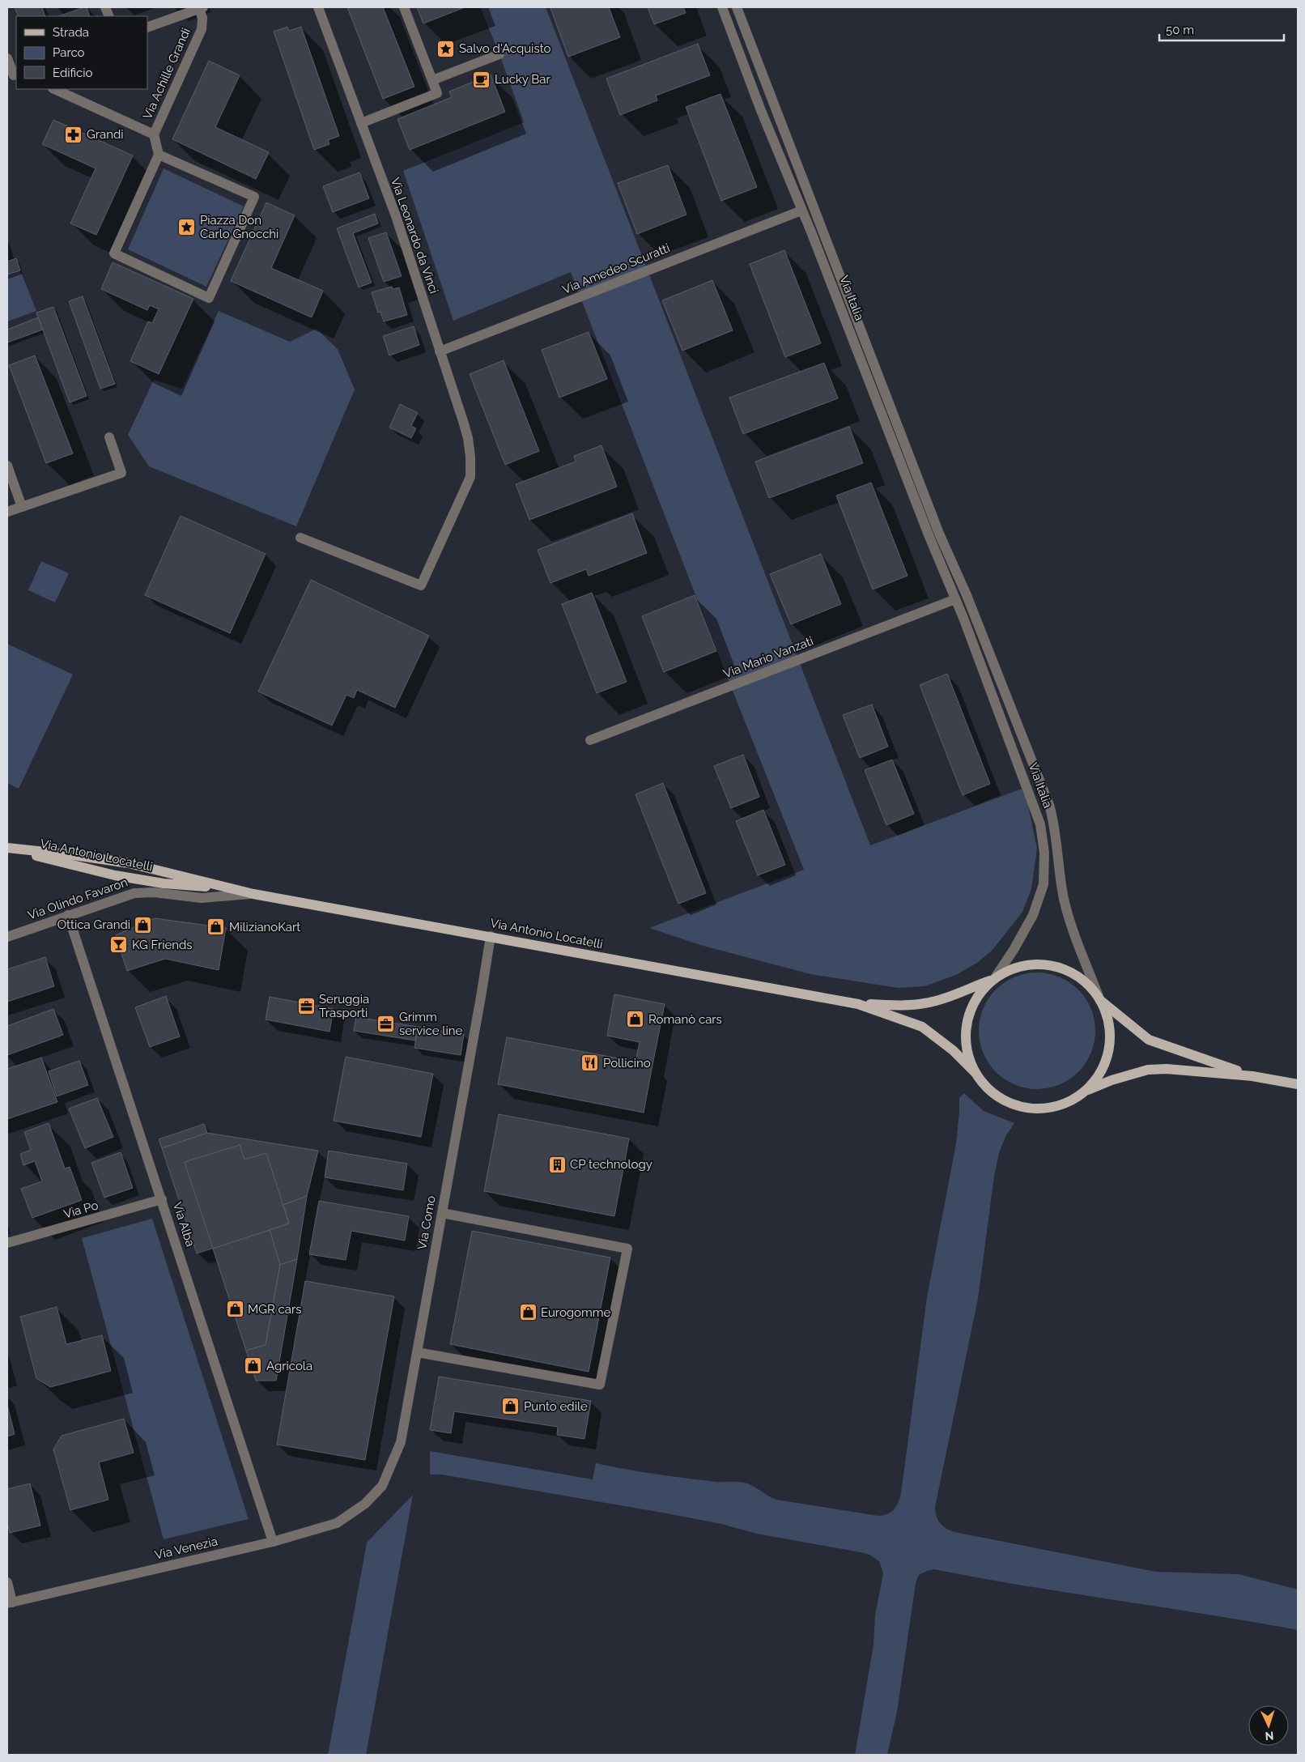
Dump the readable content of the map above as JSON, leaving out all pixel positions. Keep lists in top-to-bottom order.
{
  "streets": {
    "main road": ["Via Antonio Locatelli"],
    "street": [
      "Via Achille Grandi",
      "Via Leonardo da Vinci",
      "Via Amedeo Scuratti",
      "Via Italia",
      "Via Mario Vanzati",
      "Via Olindo Favaron",
      "Via Po",
      "Via Como",
      "Via Alba",
      "Via Venezia"
    ]
  },
  "crossings": [
    ["Via Leonardo da Vinci", "Via Amedeo Scuratti"],
    ["Via Amedeo Scuratti", "Via Italia"],
    ["Via Italia", "Via Mario Vanzati"],
    ["Via Italia", "Via Antonio Locatelli"],
    ["Via Antonio Locatelli", "Via Olindo Favaron"],
    ["Via Antonio Locatelli", "Via Como"],
    ["Via Olindo Favaron", "Via Alba"],
    ["Via Po", "Via Alba"],
    ["Via Como", "Via Venezia"],
    ["Via Alba", "Via Venezia"]
  ],
  "places": {
    "place": ["Salvo d'Acquisto", "Piazza Don Carlo Gnocchi"],
    "cafe": ["Lucky Bar"],
    "pharmacy": ["Grandi"],
    "shop": [
      "Ottica Grandi",
      "MilizianoKart",
      "Romanò cars",
      "MGR cars",
      "Eurogomme",
      "Agricola",
      "Punto edile"
    ],
    "bar": ["KG Friends"],
    "office": ["Seruggia Trasporti", "Grimm service line"],
    "restaurant": ["Pollicino"],
    "building": ["CP technology"]
  },
  "legend": ["Strada", "Parco", "Edificio"],
  "scale_bar": "50 m",
  "north": "bottom"
}
